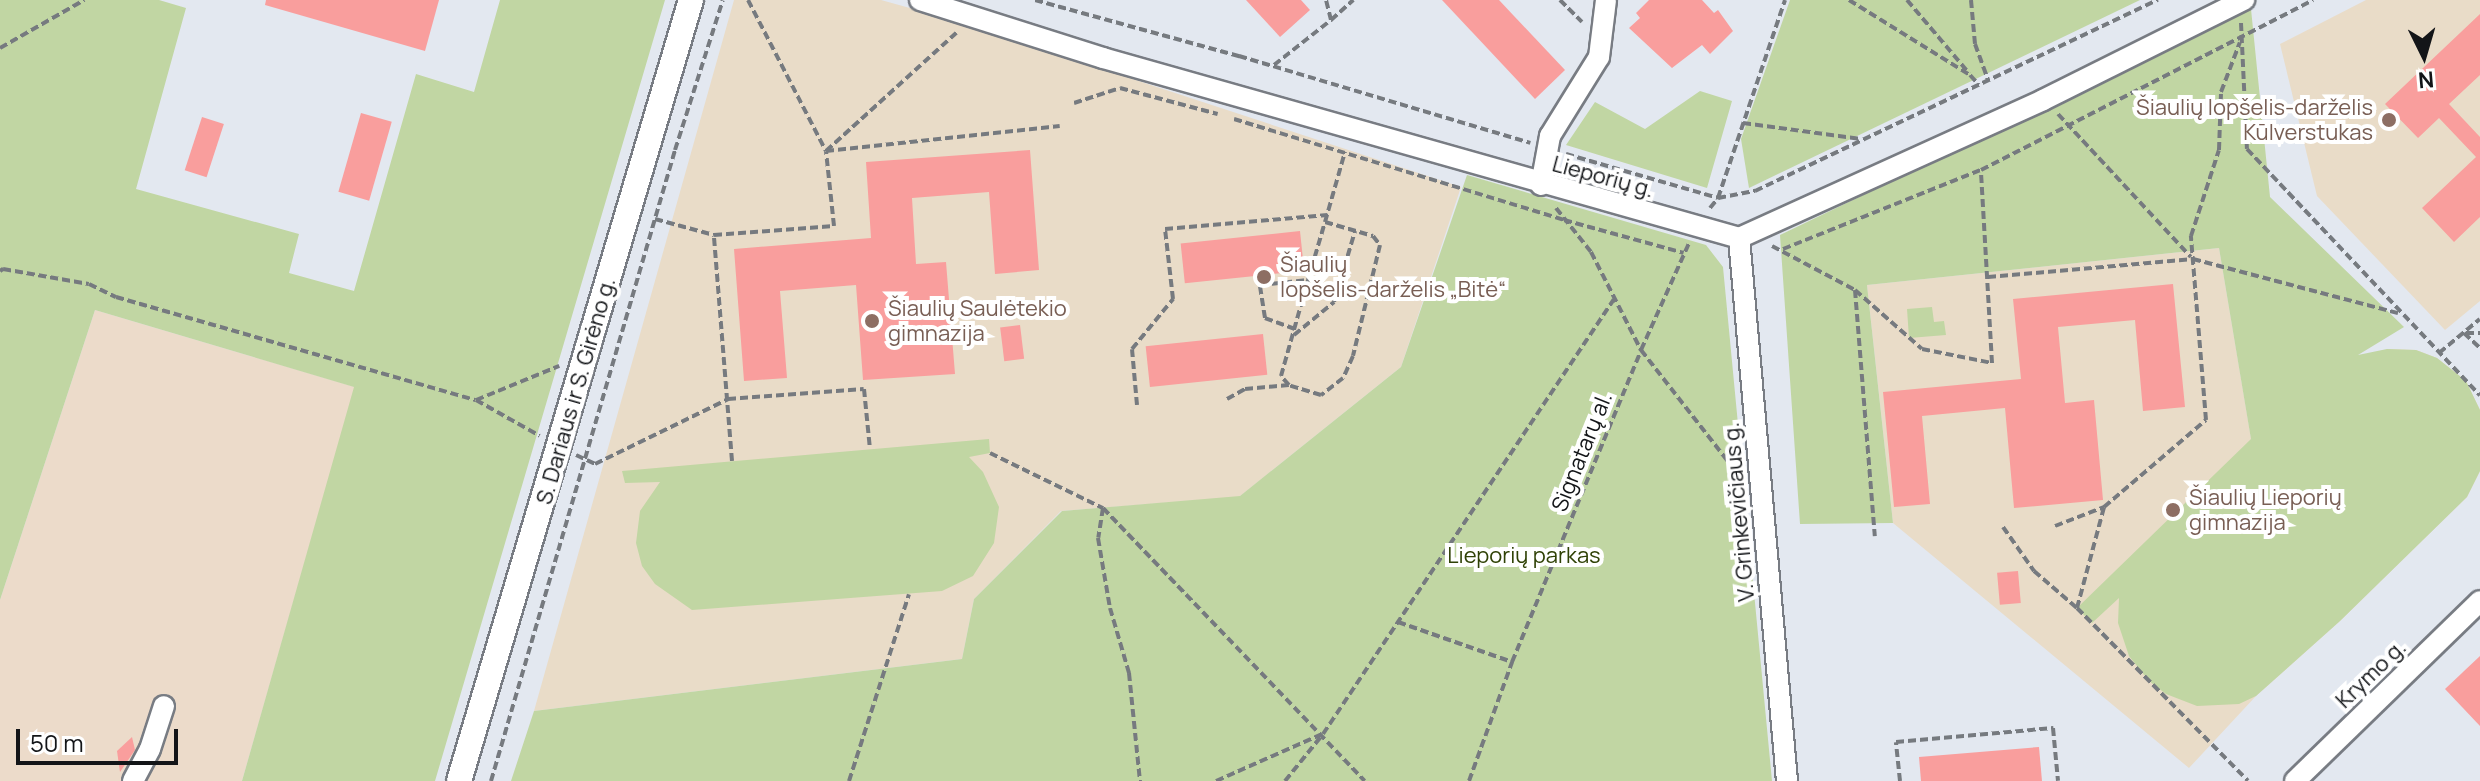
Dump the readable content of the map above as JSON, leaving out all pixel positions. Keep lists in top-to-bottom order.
{
  "streets": {
    "street": [
      "Lieporių g.",
      "S. Dariaus ir S. Girėno g.",
      "V. Grinkevičiaus g.",
      "Krymo g."
    ],
    "path": ["Signatarų al."]
  },
  "crossings": [
    ["Lieporių g.", "Signatarų al."],
    ["Lieporių g.", "V. Grinkevičiaus g."]
  ],
  "parks": ["Lieporių parkas"],
  "places": [
    "Šiaulių lopšelis-darželis Kūlverstukas",
    "Šiaulių lopšelis-darželis „Bitė“",
    "Šiaulių Saulėtekio gimnazija",
    "Šiaulių Lieporių gimnazija"
  ],
  "scale_bar": "50 m",
  "north": "bottom"
}
